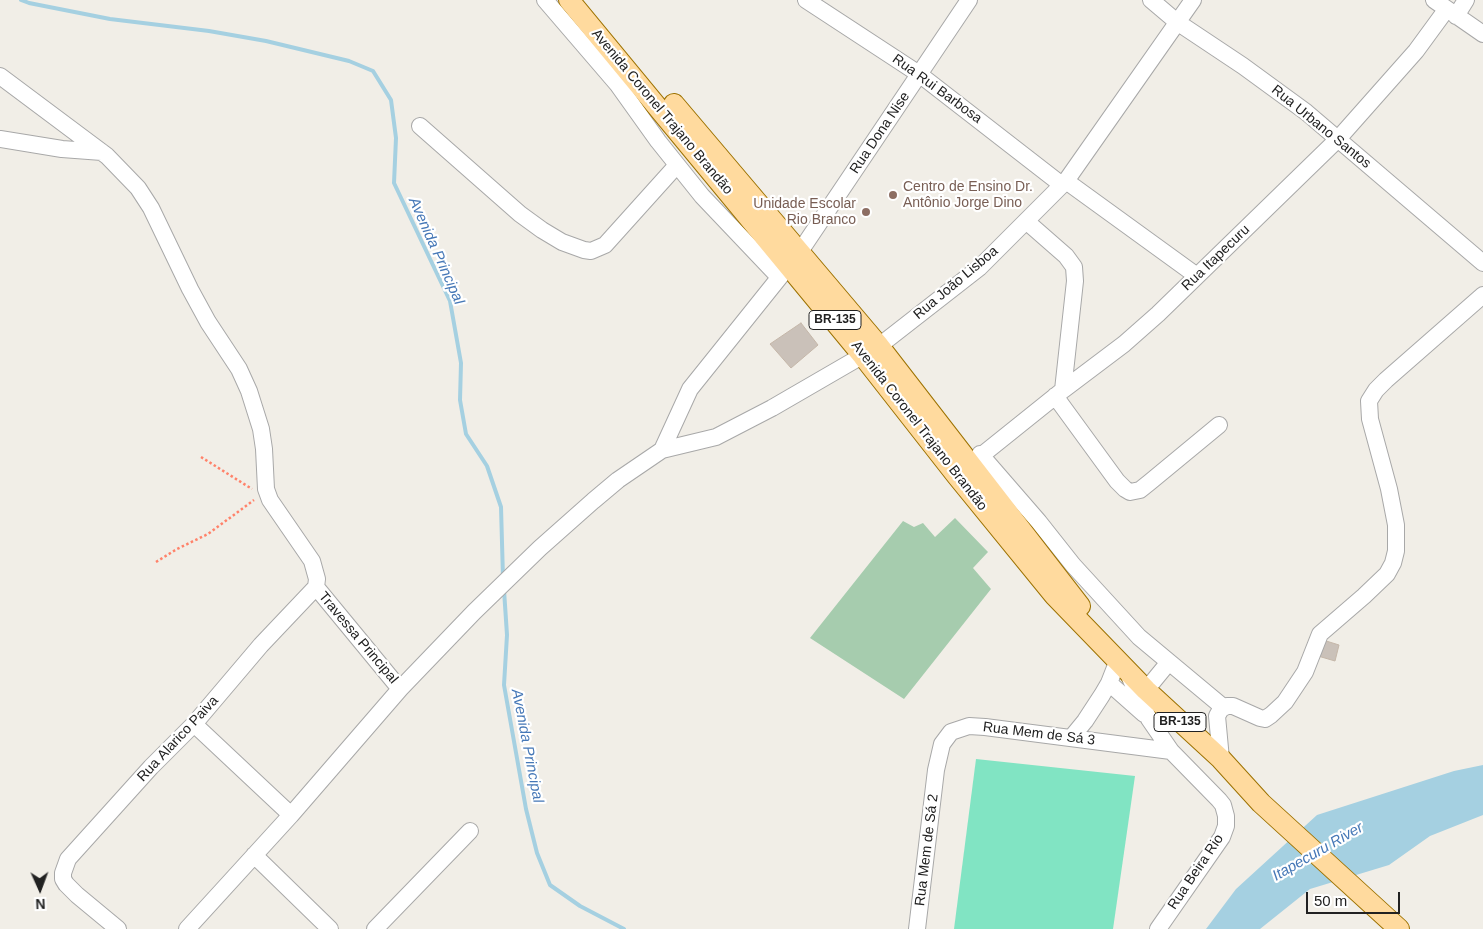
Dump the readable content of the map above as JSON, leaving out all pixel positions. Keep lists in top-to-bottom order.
{
  "streets": {
    "main road": ["Avenida Coronel Trajano Brandão", "BR-135"],
    "street": [
      "Rua Rui Barbosa",
      "Rua Urbano Santos",
      "Rua Dona Nise",
      "Rua Itapecuru",
      "Rua João Lisboa",
      "Travessa Principal",
      "Rua Mem de Sá 3",
      "Rua Alarico Paiva",
      "Rua Mem de Sá 2",
      "Rua Beira Rio"
    ]
  },
  "crossings": [
    ["Rua Rui Barbosa", "Rua Dona Nise"],
    ["Rua Rui Barbosa", "Rua Itapecuru"],
    ["Rua Rui Barbosa", "Rua João Lisboa"],
    ["Avenida Coronel Trajano Brandão", "Rua Dona Nise"],
    ["Avenida Coronel Trajano Brandão", "Rua Itapecuru"],
    ["Avenida Coronel Trajano Brandão", "Rua João Lisboa"],
    ["Avenida Coronel Trajano Brandão", "Rua Beira Rio"],
    ["Rua Urbano Santos", "Rua Itapecuru"],
    ["Rua Urbano Santos", "Rua João Lisboa"],
    ["Travessa Principal", "Rua Alarico Paiva"],
    ["Rua Mem de Sá 3", "Rua Mem de Sá 2"],
    ["Rua Mem de Sá 3", "Rua Beira Rio"]
  ],
  "water": ["Avenida Principal", "Itapecuru River"],
  "places": ["Centro de Ensino Dr. Antônio Jorge Dino", "Unidade Escolar Rio Branco"],
  "scale_bar": "50 m",
  "north": "bottom"
}
